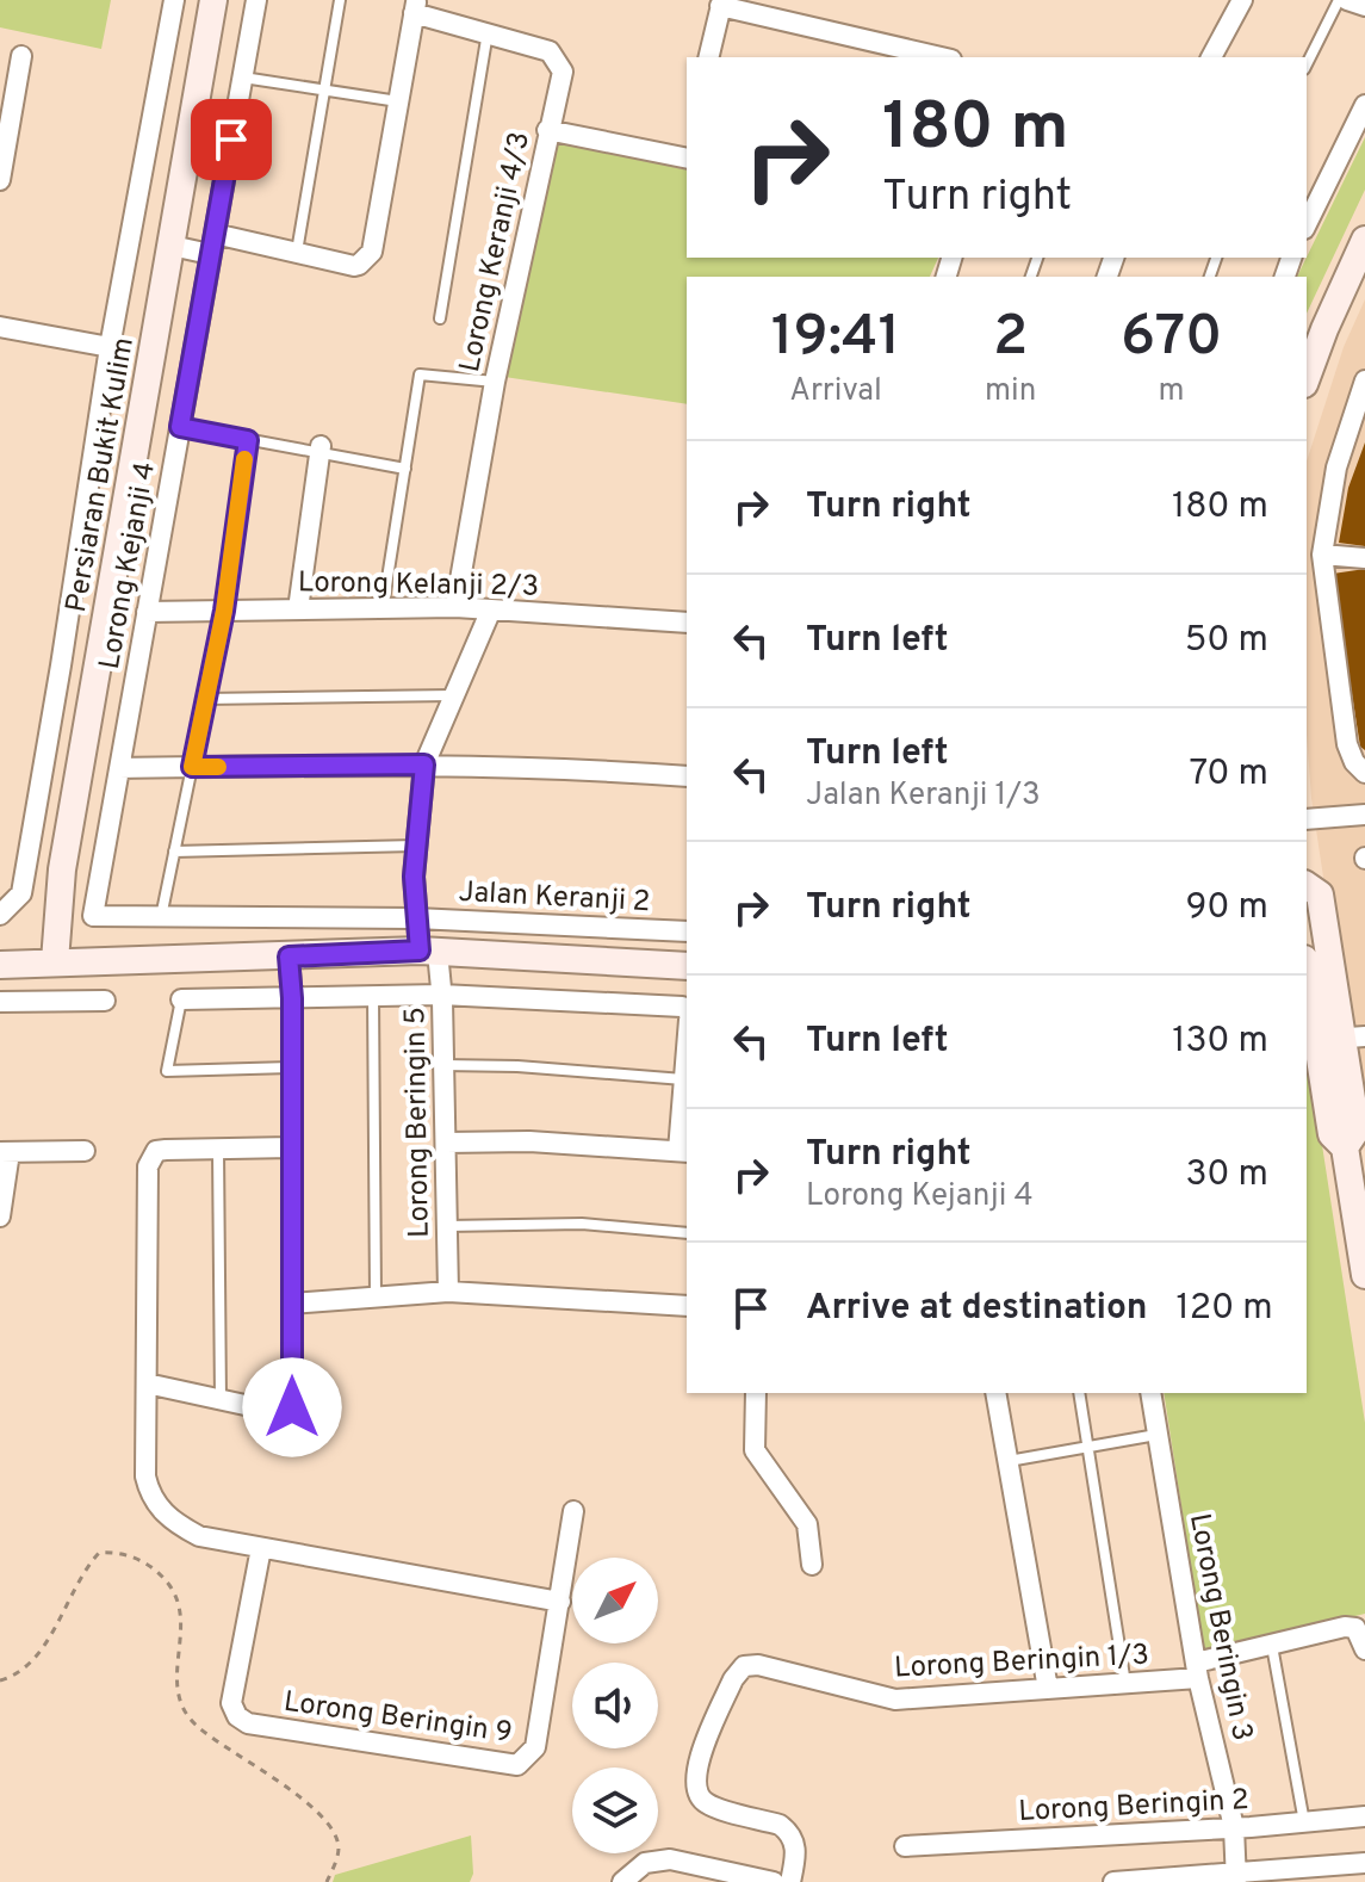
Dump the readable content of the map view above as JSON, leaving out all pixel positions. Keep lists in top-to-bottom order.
{
  "streets": {
    "street": [
      "Lorong Keranji 4/3",
      "Persiaran Bukit Kulim",
      "Lorong Kejanji 4",
      "Lorong Kelanji 2/3",
      "Jalan Keranji 2",
      "Lorong Beringin 5",
      "Lorong Beringin 3",
      "Lorong Beringin 1/3",
      "Lorong Beringin 9",
      "Lorong Beringin 2"
    ]
  },
  "crossings": [
    ["Lorong Keranji 4/3", "Lorong Kelanji 2/3"],
    ["Lorong Kejanji 4", "Lorong Kelanji 2/3"],
    ["Lorong Kejanji 4", "Jalan Keranji 2"],
    ["Lorong Kelanji 2/3", "Lorong Beringin 5"],
    ["Jalan Keranji 2", "Lorong Beringin 5"],
    ["Lorong Beringin 3", "Lorong Beringin 1/3"],
    ["Lorong Beringin 3", "Lorong Beringin 2"]
  ],
  "north": "top right",
  "page": {
    "turn": ["180 m", "Turn right"],
    "eta": [
      "19:41",
      "Arrival",
      "2",
      "min",
      "670",
      "m"
    ],
    "list": [
      {
        "name": "Turn right",
        "value": "180 m"
      },
      {
        "name": "Turn left",
        "value": "50 m"
      },
      {
        "name": "Turn left",
        "note": "Jalan Keranji 1/3",
        "value": "70 m"
      },
      {
        "name": "Turn right",
        "value": "90 m"
      },
      {
        "name": "Turn left",
        "value": "130 m"
      },
      {
        "name": "Turn right",
        "note": "Lorong Kejanji 4",
        "value": "30 m"
      },
      {
        "name": "Arrive at destination",
        "value": "120 m"
      }
    ]
  }
}
